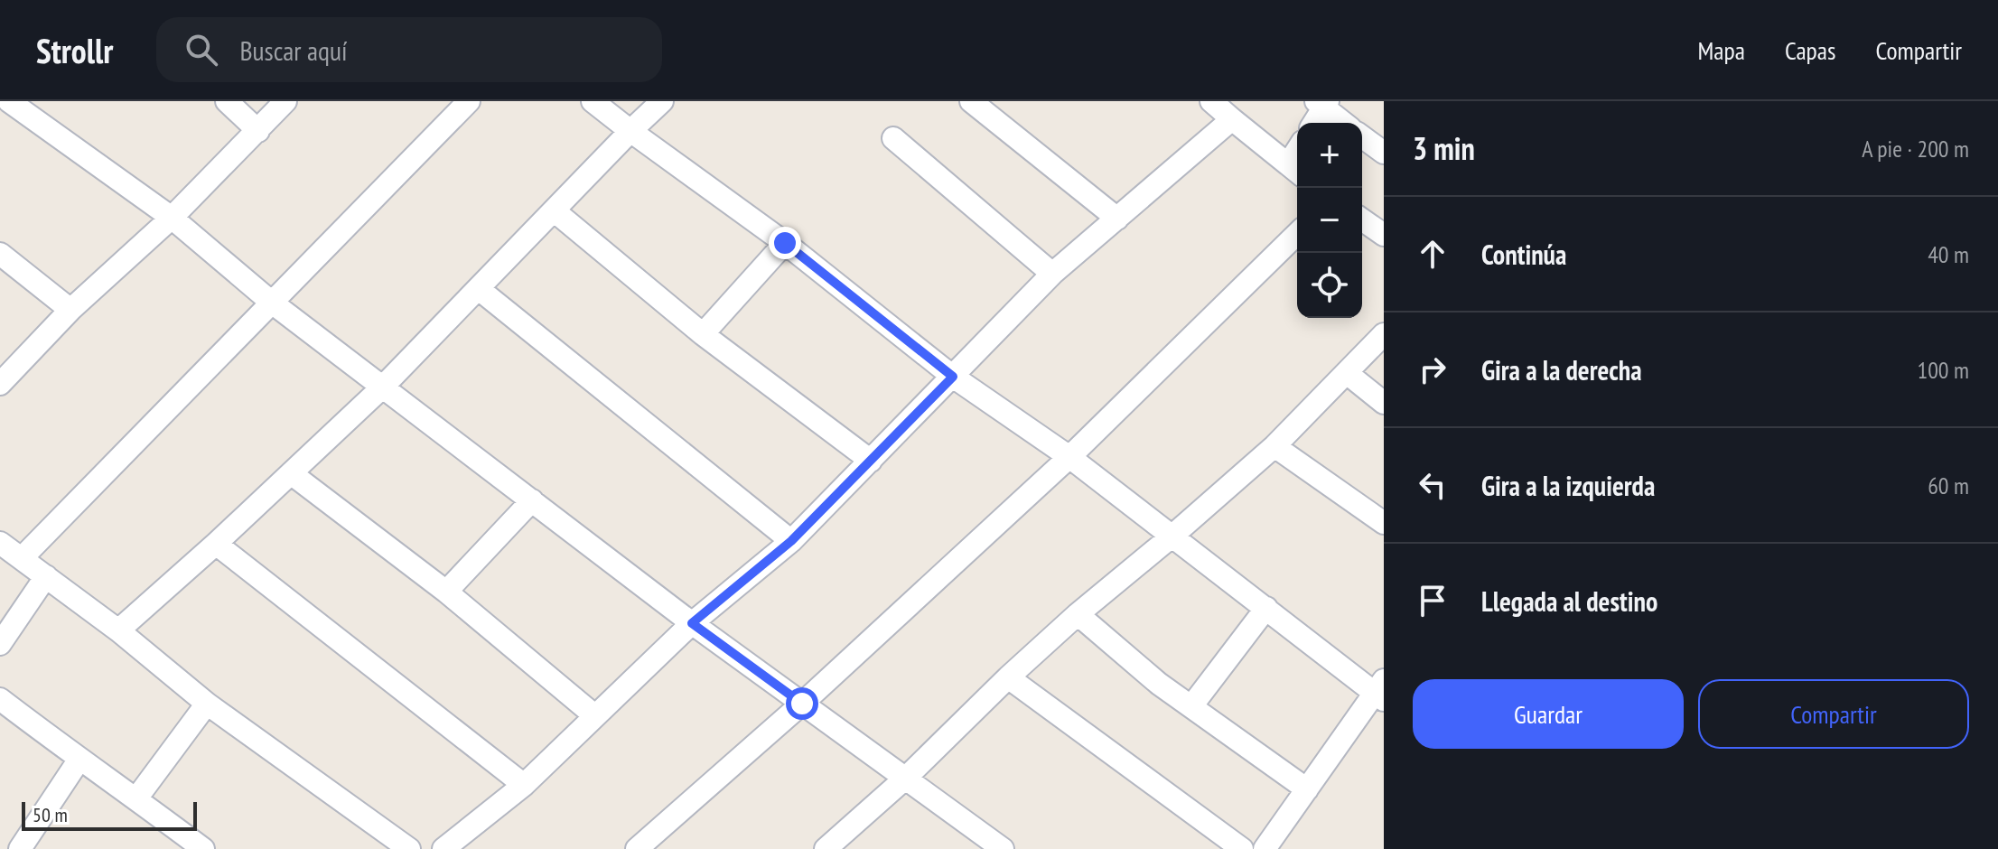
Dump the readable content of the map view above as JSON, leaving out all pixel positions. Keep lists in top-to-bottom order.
{
  "scale_bar": "50 m",
  "page": {
    "header": "Strollr",
    "search": "Buscar aquí",
    "nav": ["Mapa", "Capas", "Compartir"],
    "heading": ["3 min", "A pie · 200 m"],
    "map_buttons": ["+", "−"],
    "list": [
      ["Continúa", "40 m"],
      ["Gira a la derecha", "100 m"],
      ["Gira a la izquierda", "60 m"],
      "Llegada al destino"
    ],
    "buttons": ["Guardar", "Compartir"],
    "scale": "50 m"
  }
}
